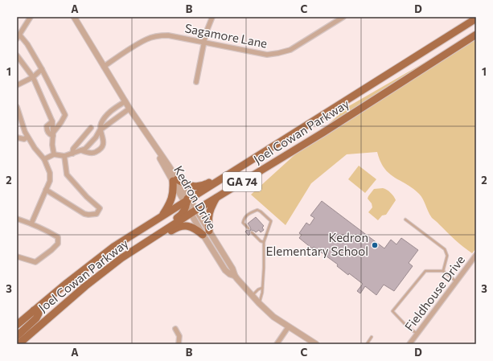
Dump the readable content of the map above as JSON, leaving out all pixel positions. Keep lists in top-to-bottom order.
{
  "streets": {
    "main road": ["Joel Cowan Parkway", "GA 74"],
    "street": ["Sagamore Lane", "Kedron Drive", "Fieldhouse Drive"]
  },
  "crossings": [
    ["Sagamore Lane", "Kedron Drive"],
    ["Joel Cowan Parkway", "Kedron Drive"]
  ],
  "places": ["Kedron Elementary School"],
  "grid": {
    "columns": [
      "A",
      "B",
      "C",
      "D"
    ],
    "rows": ["1", "2", "3"]
  }
}
